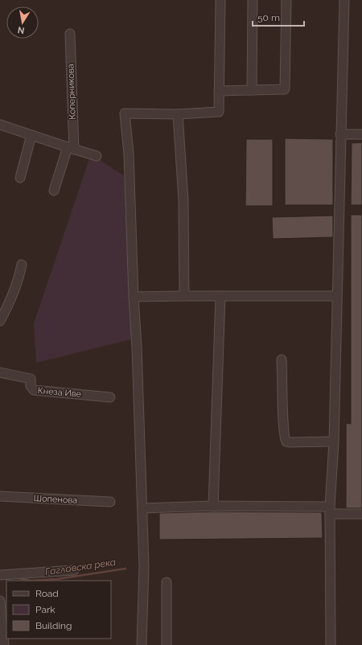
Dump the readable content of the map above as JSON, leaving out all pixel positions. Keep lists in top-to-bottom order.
{
  "streets": {
    "street": ["Коперникова", "Кнеза Иве", "Шопенова"]
  },
  "water": ["Гагловска река"],
  "legend": ["Road", "Park", "Building"],
  "scale_bar": "50 m",
  "north": "bottom"
}
